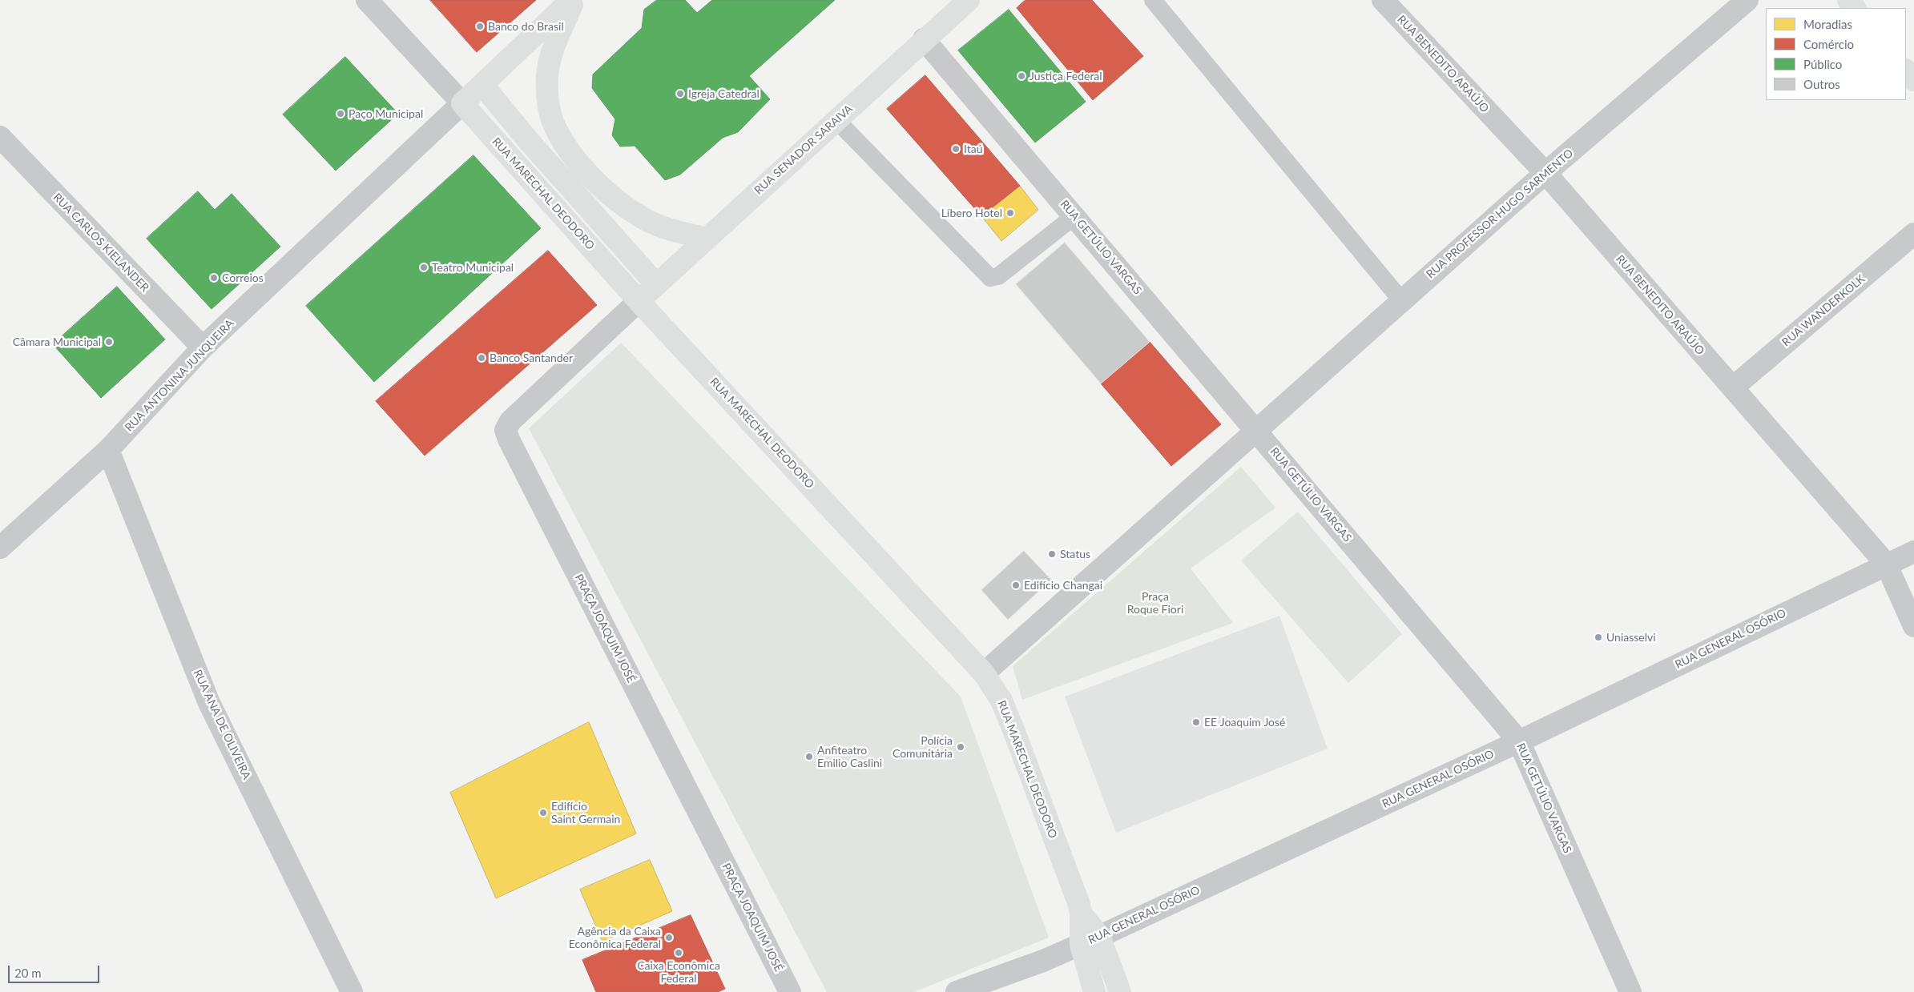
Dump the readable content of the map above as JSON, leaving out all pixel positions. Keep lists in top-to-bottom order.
{
  "streets": {
    "main road": ["RUA SENADOR SARAIVA", "RUA MARECHAL DEODORO"],
    "street": [
      "RUA BENEDITO ARAÚJO",
      "RUA PROFESSOR HUGO SARMENTO",
      "RUA CARLOS KIELANDER",
      "RUA GETÚLIO VARGAS",
      "RUA WANDERKOLK",
      "RUA ANTONINA JUNQUEIRA",
      "PRAÇA JOAQUIM JOSÉ",
      "RUA GENERAL OSÓRIO",
      "RUA ANA DE OLIVEIRA"
    ]
  },
  "crossings": [
    ["RUA BENEDITO ARAÚJO", "RUA PROFESSOR HUGO SARMENTO"],
    ["RUA BENEDITO ARAÚJO", "RUA WANDERKOLK"],
    ["RUA BENEDITO ARAÚJO", "RUA GENERAL OSÓRIO"],
    ["RUA SENADOR SARAIVA", "RUA MARECHAL DEODORO"],
    ["RUA SENADOR SARAIVA", "RUA GETÚLIO VARGAS"],
    ["RUA SENADOR SARAIVA", "PRAÇA JOAQUIM JOSÉ"],
    ["RUA MARECHAL DEODORO", "RUA ANTONINA JUNQUEIRA"],
    ["RUA MARECHAL DEODORO", "PRAÇA JOAQUIM JOSÉ"],
    ["RUA MARECHAL DEODORO", "RUA GENERAL OSÓRIO"],
    ["RUA PROFESSOR HUGO SARMENTO", "RUA GETÚLIO VARGAS"],
    ["RUA CARLOS KIELANDER", "RUA ANTONINA JUNQUEIRA"],
    ["RUA GETÚLIO VARGAS", "RUA GENERAL OSÓRIO"],
    ["RUA ANTONINA JUNQUEIRA", "RUA ANA DE OLIVEIRA"]
  ],
  "parks": ["Praça Roque Fiori"],
  "places": [
    "Banco do Brasil",
    "Justiça Federal",
    "Igreja Catedral",
    "Paço Municipal",
    "Itaú",
    "Líbero Hotel",
    "Teatro Municipal",
    "Correios",
    "Câmara Municipal",
    "Banco Santander",
    "Status",
    "Edifício Changai",
    "Uniasselvi",
    "EE Joaquim José",
    "Polícia Comunitária",
    "Anfiteatro Emilio Caslini",
    "Edifício Saint Germain",
    "Agência da Caixa Econômica Federal",
    "Caixa Econômica Federal"
  ],
  "legend": [
    "Moradias",
    "Comércio",
    "Público",
    "Outros"
  ],
  "scale_bar": "20 m"
}
